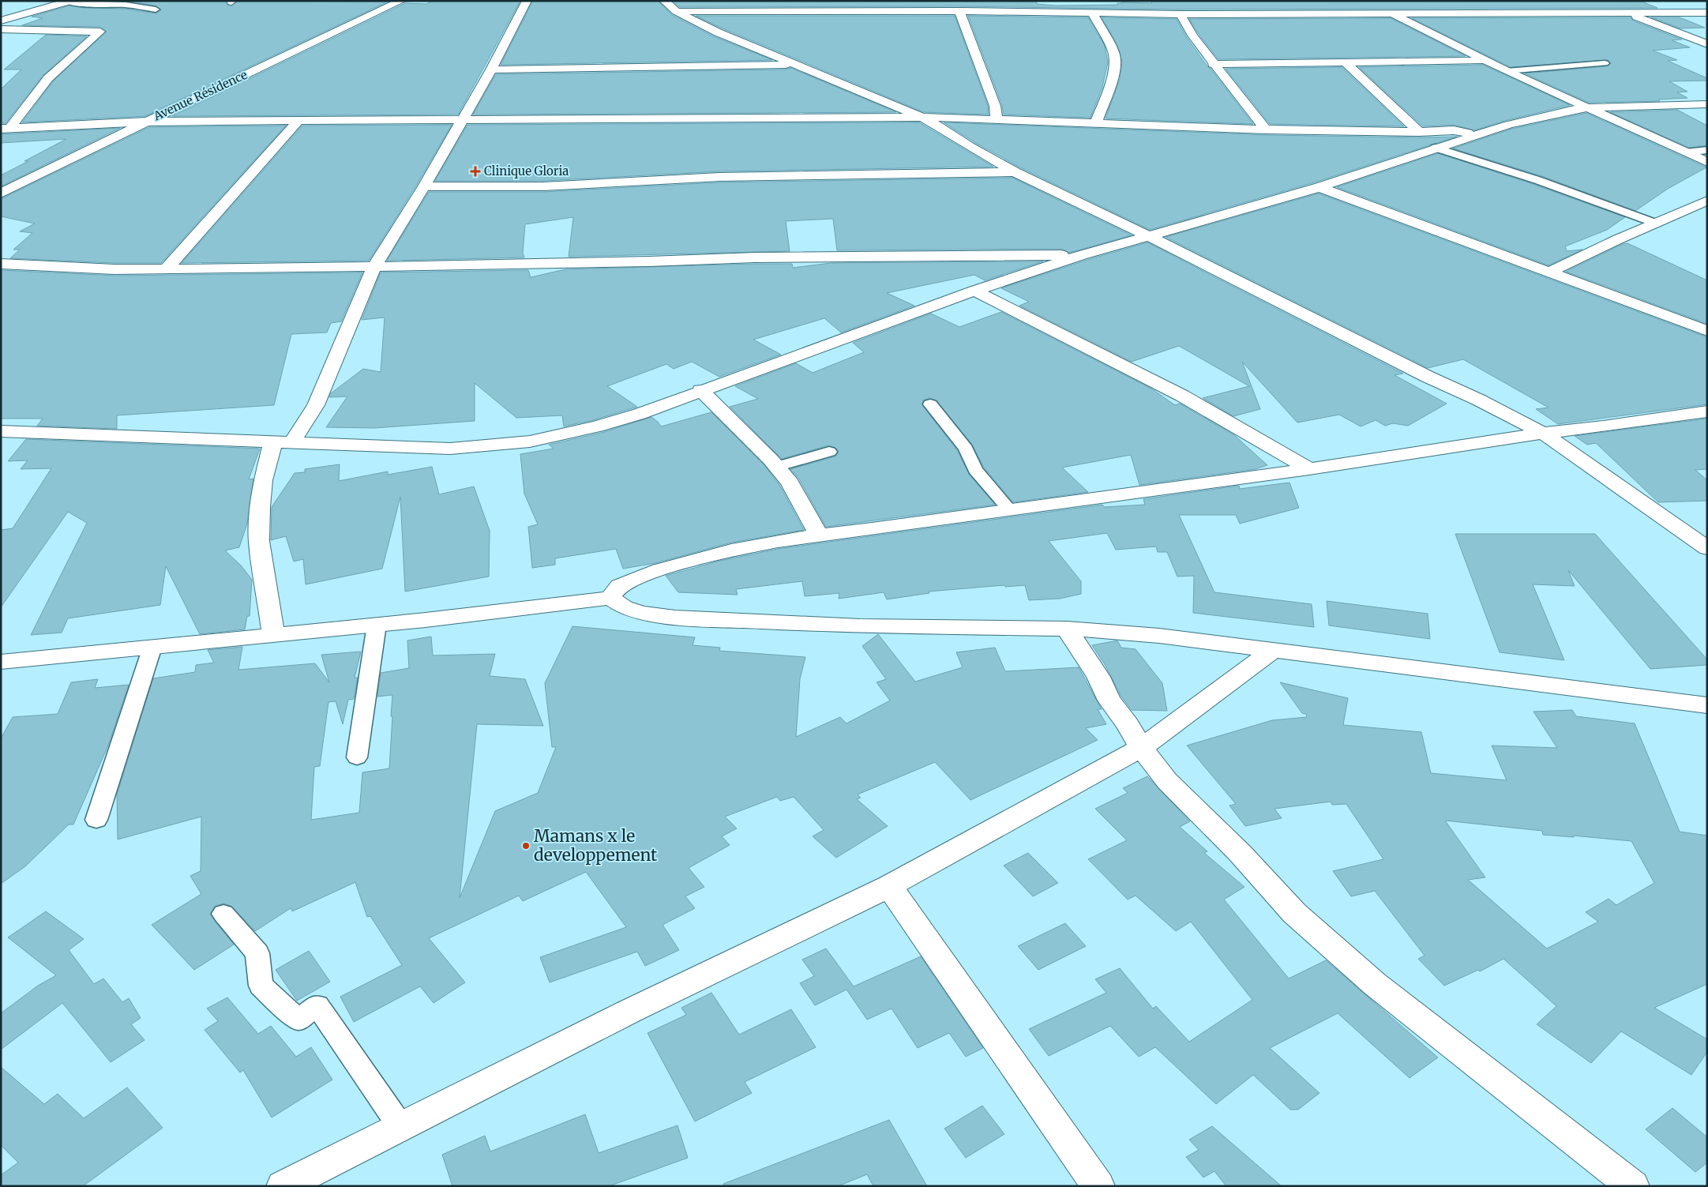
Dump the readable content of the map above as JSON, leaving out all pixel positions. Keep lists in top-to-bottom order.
{
  "streets": {
    "street": ["Avenue Résidence"]
  },
  "places": {
    "health": ["Clinique Gloria"],
    "other": ["Mamans x le developpement"]
  }
}
